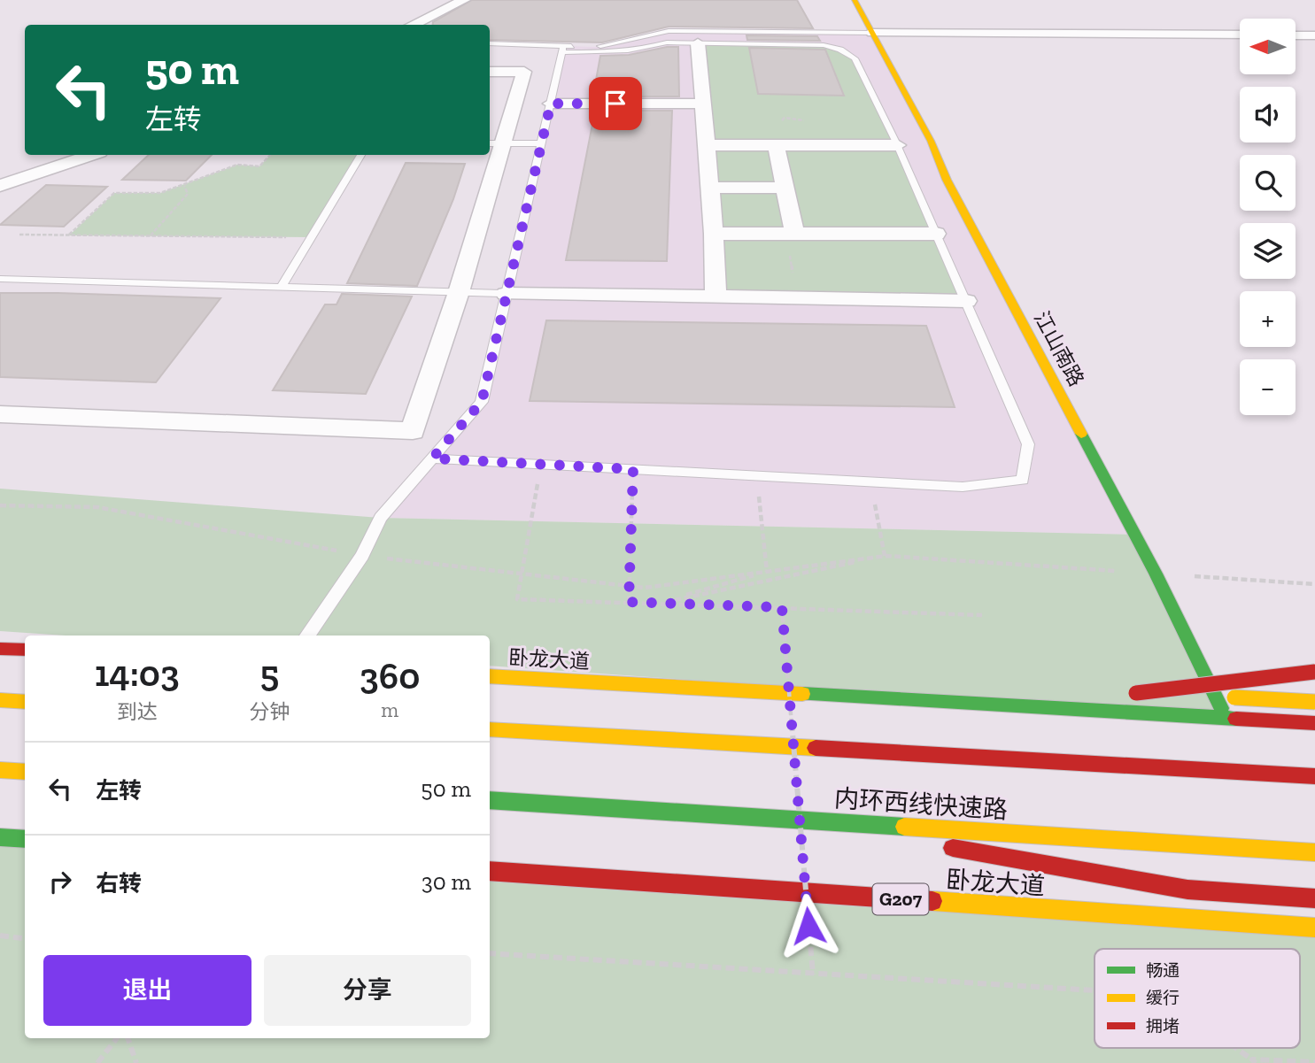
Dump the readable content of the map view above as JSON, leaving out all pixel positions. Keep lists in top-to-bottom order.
{
  "streets": {
    "main road": [
      "江山南路",
      "卧龙大道",
      "内环西线快速路",
      "G207"
    ]
  },
  "crossings": [
    ["江山南路", "卧龙大道"]
  ],
  "legend": ["畅通", "缓行", "拥堵"],
  "north": "left",
  "page": {
    "map_buttons": ["+", "−"],
    "turn": ["50 m", "左转"],
    "eta": [
      "14:03",
      "到达",
      "5",
      "分钟",
      "360",
      "m"
    ],
    "list": [
      {
        "name": "左转",
        "value": "50 m"
      },
      {
        "name": "右转",
        "value": "30 m"
      }
    ],
    "buttons": ["退出", "分享"]
  }
}
